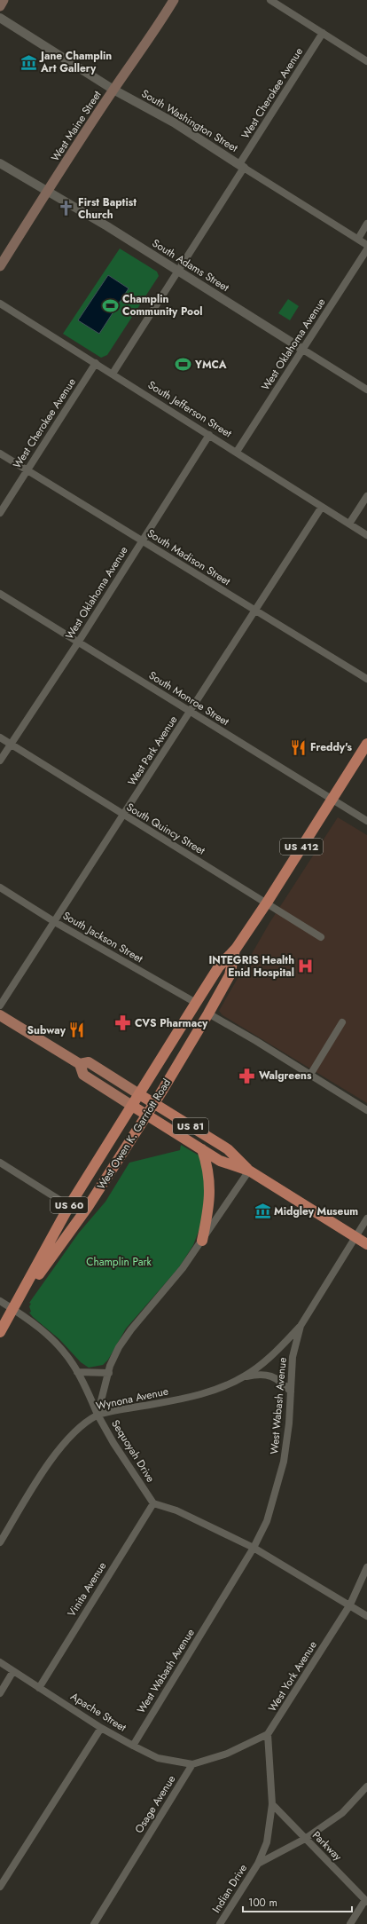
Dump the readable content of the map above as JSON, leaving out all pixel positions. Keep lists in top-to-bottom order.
{
  "streets": {
    "highway": [
      "US 412",
      "US 81",
      "West Owen K. Garriott Road",
      "US 60"
    ],
    "main road": ["West Maine Street"],
    "street": [
      "West Cherokee Avenue",
      "South Washington Street",
      "South Adams Street",
      "West Oklahoma Avenue",
      "South Jefferson Street",
      "South Madison Street",
      "South Monroe Street",
      "West Park Avenue",
      "South Quincy Street",
      "South Jackson Street",
      "Wynona Avenue",
      "West Wabash Avenue",
      "Sequoyah Drive",
      "Vinita Avenue",
      "West York Avenue",
      "Apache Street",
      "Osage Avenue",
      "Parkway",
      "Indian Drive"
    ]
  },
  "crossings": [
    ["West Cherokee Avenue", "South Washington Street"],
    ["West Cherokee Avenue", "South Adams Street"],
    ["West Cherokee Avenue", "South Jefferson Street"],
    ["West Cherokee Avenue", "South Madison Street"],
    ["South Washington Street", "West Maine Street"],
    ["West Maine Street", "South Adams Street"],
    ["South Adams Street", "West Oklahoma Avenue"],
    ["West Oklahoma Avenue", "South Jefferson Street"],
    ["West Oklahoma Avenue", "South Madison Street"],
    ["West Oklahoma Avenue", "South Monroe Street"],
    ["West Oklahoma Avenue", "South Quincy Street"],
    ["South Jefferson Street", "West Park Avenue"],
    ["South Madison Street", "West Park Avenue"],
    ["South Monroe Street", "West Park Avenue"],
    ["South Monroe Street", "West Owen K. Garriott Road"],
    ["West Park Avenue", "South Quincy Street"],
    ["West Park Avenue", "South Jackson Street"],
    ["South Quincy Street", "West Owen K. Garriott Road"],
    ["South Jackson Street", "West Owen K. Garriott Road"],
    ["US 81", "West Owen K. Garriott Road"],
    ["US 81", "West Wabash Avenue"],
    ["US 81", "Sequoyah Drive"],
    ["Wynona Avenue", "West Wabash Avenue"],
    ["Wynona Avenue", "Sequoyah Drive"],
    ["West Wabash Avenue", "Apache Street"],
    ["Sequoyah Drive", "Vinita Avenue"],
    ["Vinita Avenue", "Apache Street"],
    ["Apache Street", "Osage Avenue"],
    ["Parkway", "Indian Drive"]
  ],
  "parks": ["Champlin Park"],
  "places": {
    "museum": ["Jane Champlin Art Gallery", "Midgley Museum"],
    "church": ["First Baptist Church"],
    "sports": ["Champlin Community Pool", "YMCA"],
    "restaurant": ["Freddy's", "Subway"],
    "hospital": ["INTEGRIS Health Enid Hospital"],
    "pharmacy": ["CVS Pharmacy", "Walgreens"]
  },
  "scale_bar": "100 m"
}
